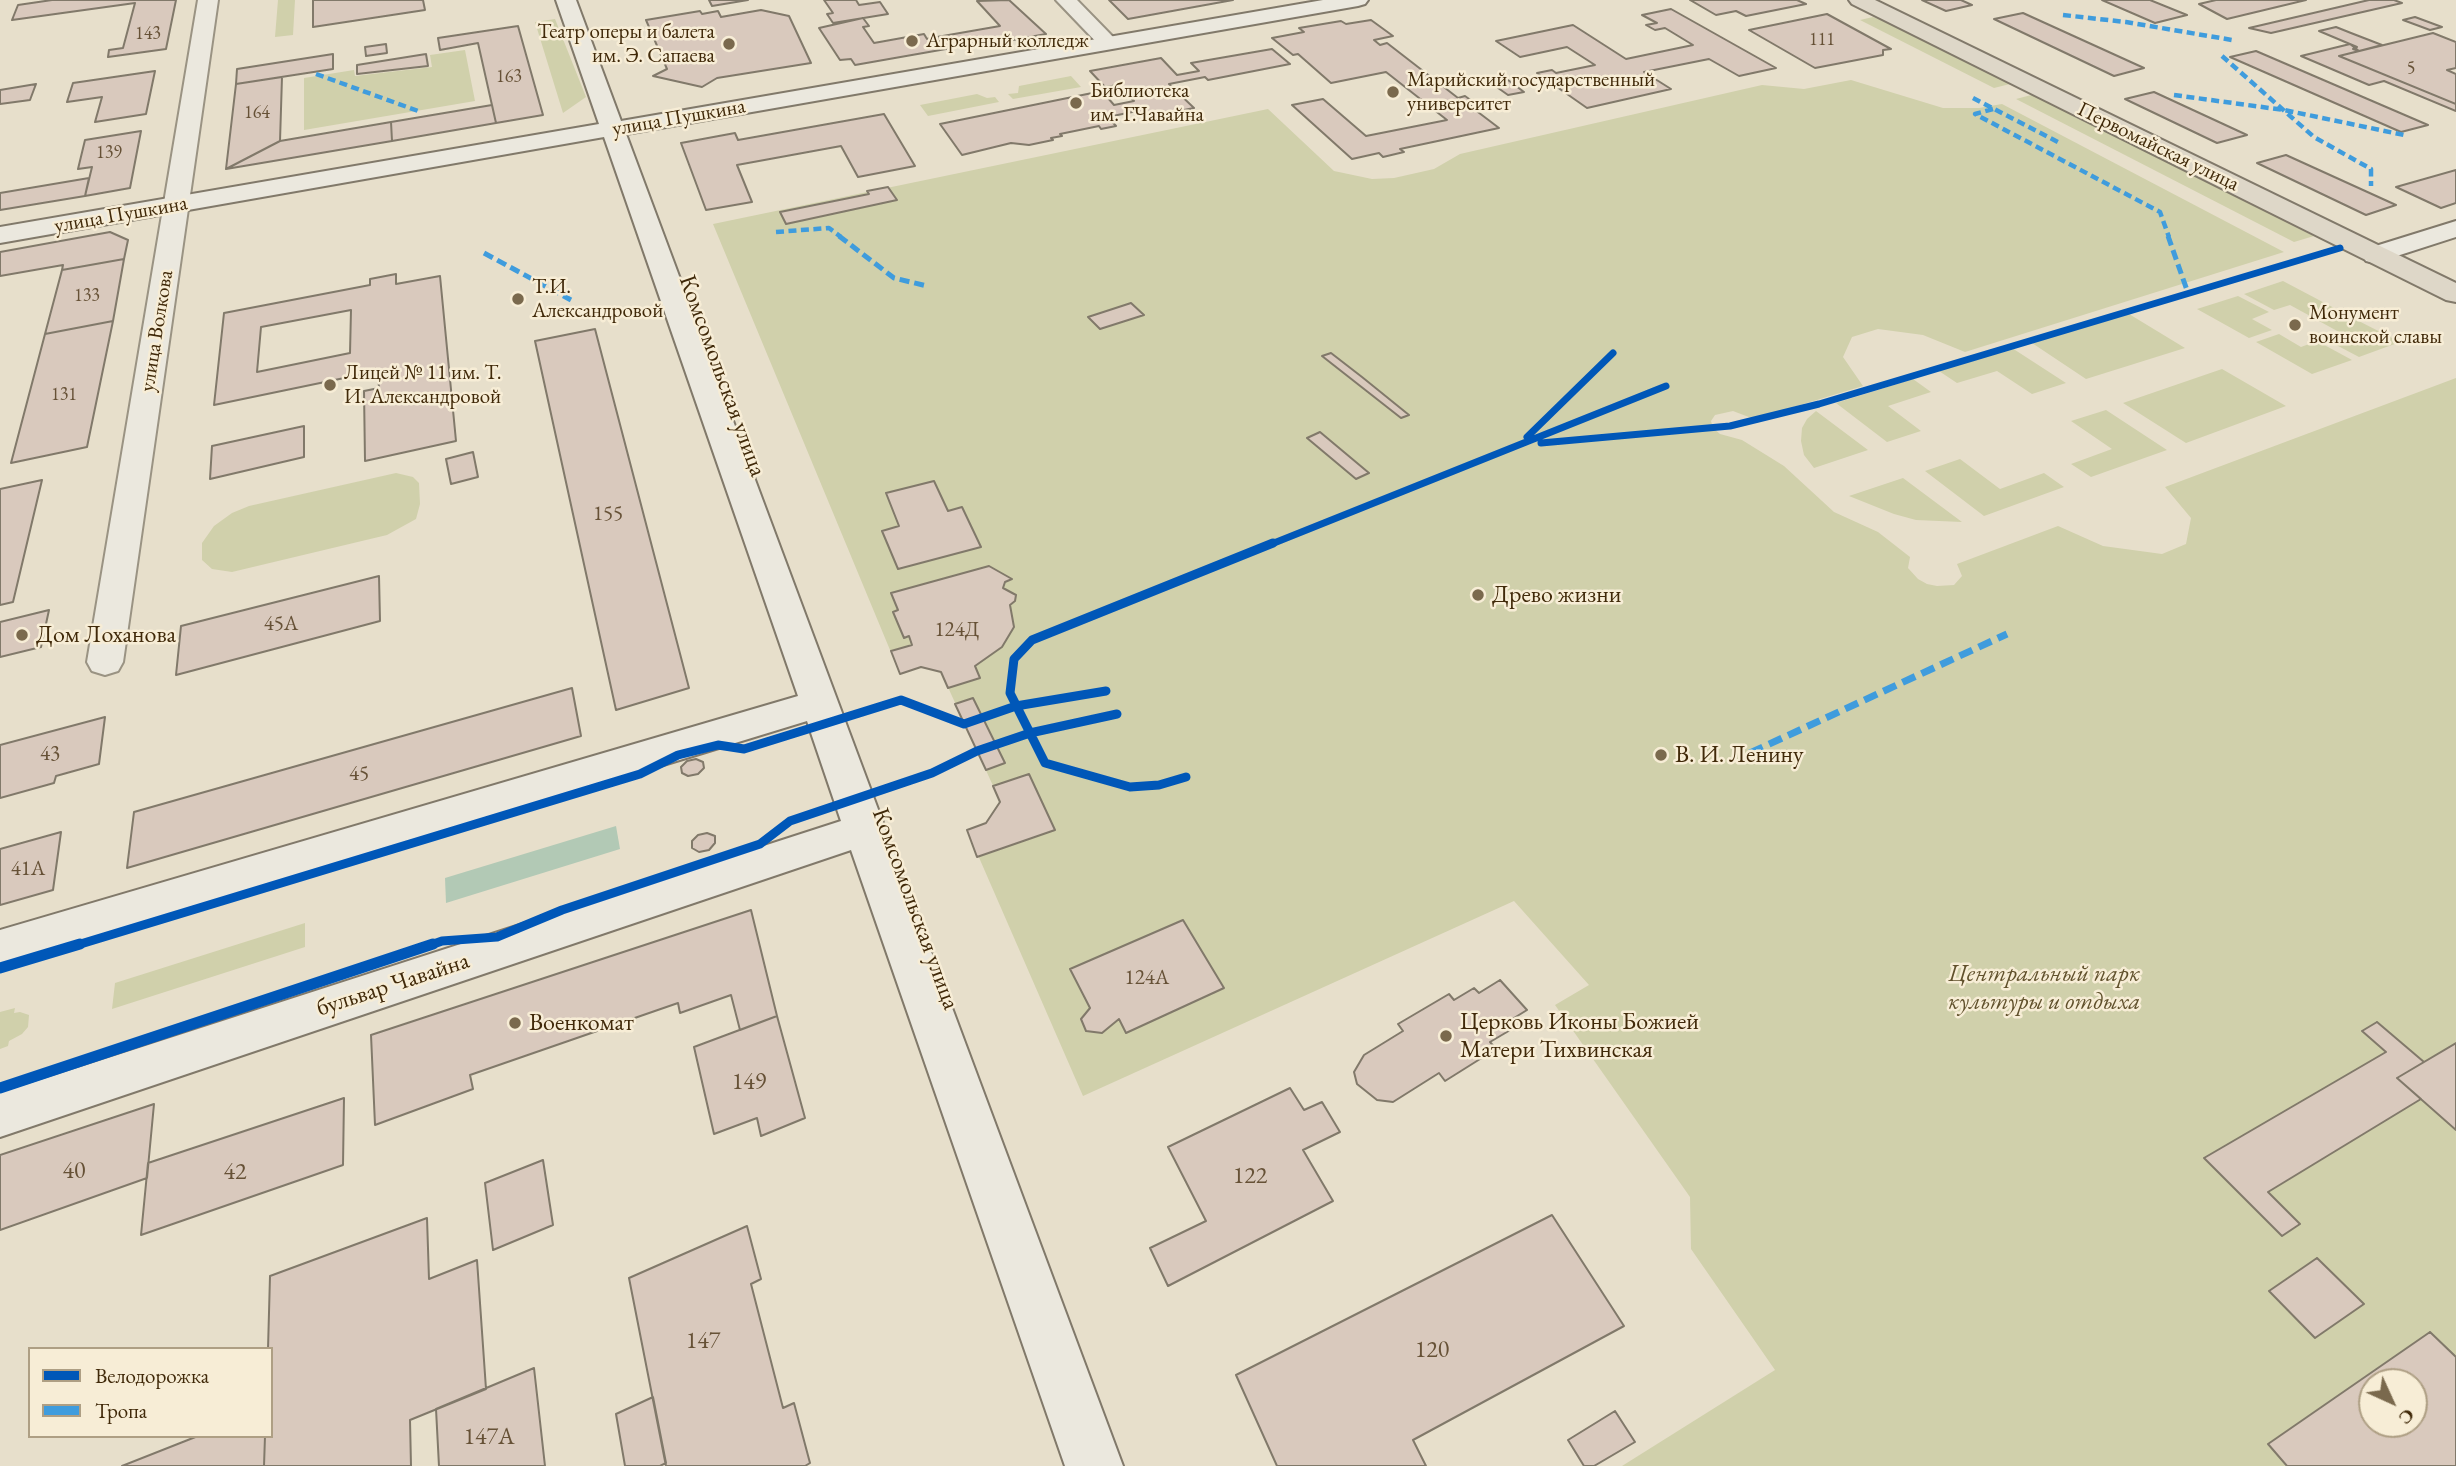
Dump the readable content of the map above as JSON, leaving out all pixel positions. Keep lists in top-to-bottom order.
{
  "streets": {
    "main road": ["Первомайская улица"],
    "street": [
      "улица Пушкина",
      "улица Волкова",
      "Комсомольская улица",
      "бульвар Чавайна"
    ]
  },
  "crossings": [
    ["улица Пушкина", "улица Волкова"],
    ["улица Пушкина", "Комсомольская улица"],
    ["Комсомольская улица", "бульвар Чавайна"]
  ],
  "parks": ["Центральный парк культуры и отдыха"],
  "places": [
    "Аграрный колледж",
    "Театр оперы и балета им. Э. Сапаева",
    "Марийский государственный университет",
    "Библиотека им. Г.Чавайна",
    "Т.И. Александровой",
    "Монумент воинской славы",
    "Лицей № 11 им. Т. И. Александровой",
    "Древо жизни",
    "Дом Лоханова",
    "В. И. Ленину",
    "Военкомат",
    "Церковь Иконы Божией Матери Тихвинская"
  ],
  "house_numbers": [
    "143",
    "111",
    "5",
    "163",
    "164",
    "139",
    "133",
    "131",
    "155",
    "45А",
    "124Д",
    "43",
    "45",
    "41А",
    "124А",
    "149",
    "40",
    "42",
    "122",
    "147",
    "120",
    "147А"
  ],
  "legend": ["Велодорожка", "Тропа"],
  "north": "bottom right"
}
